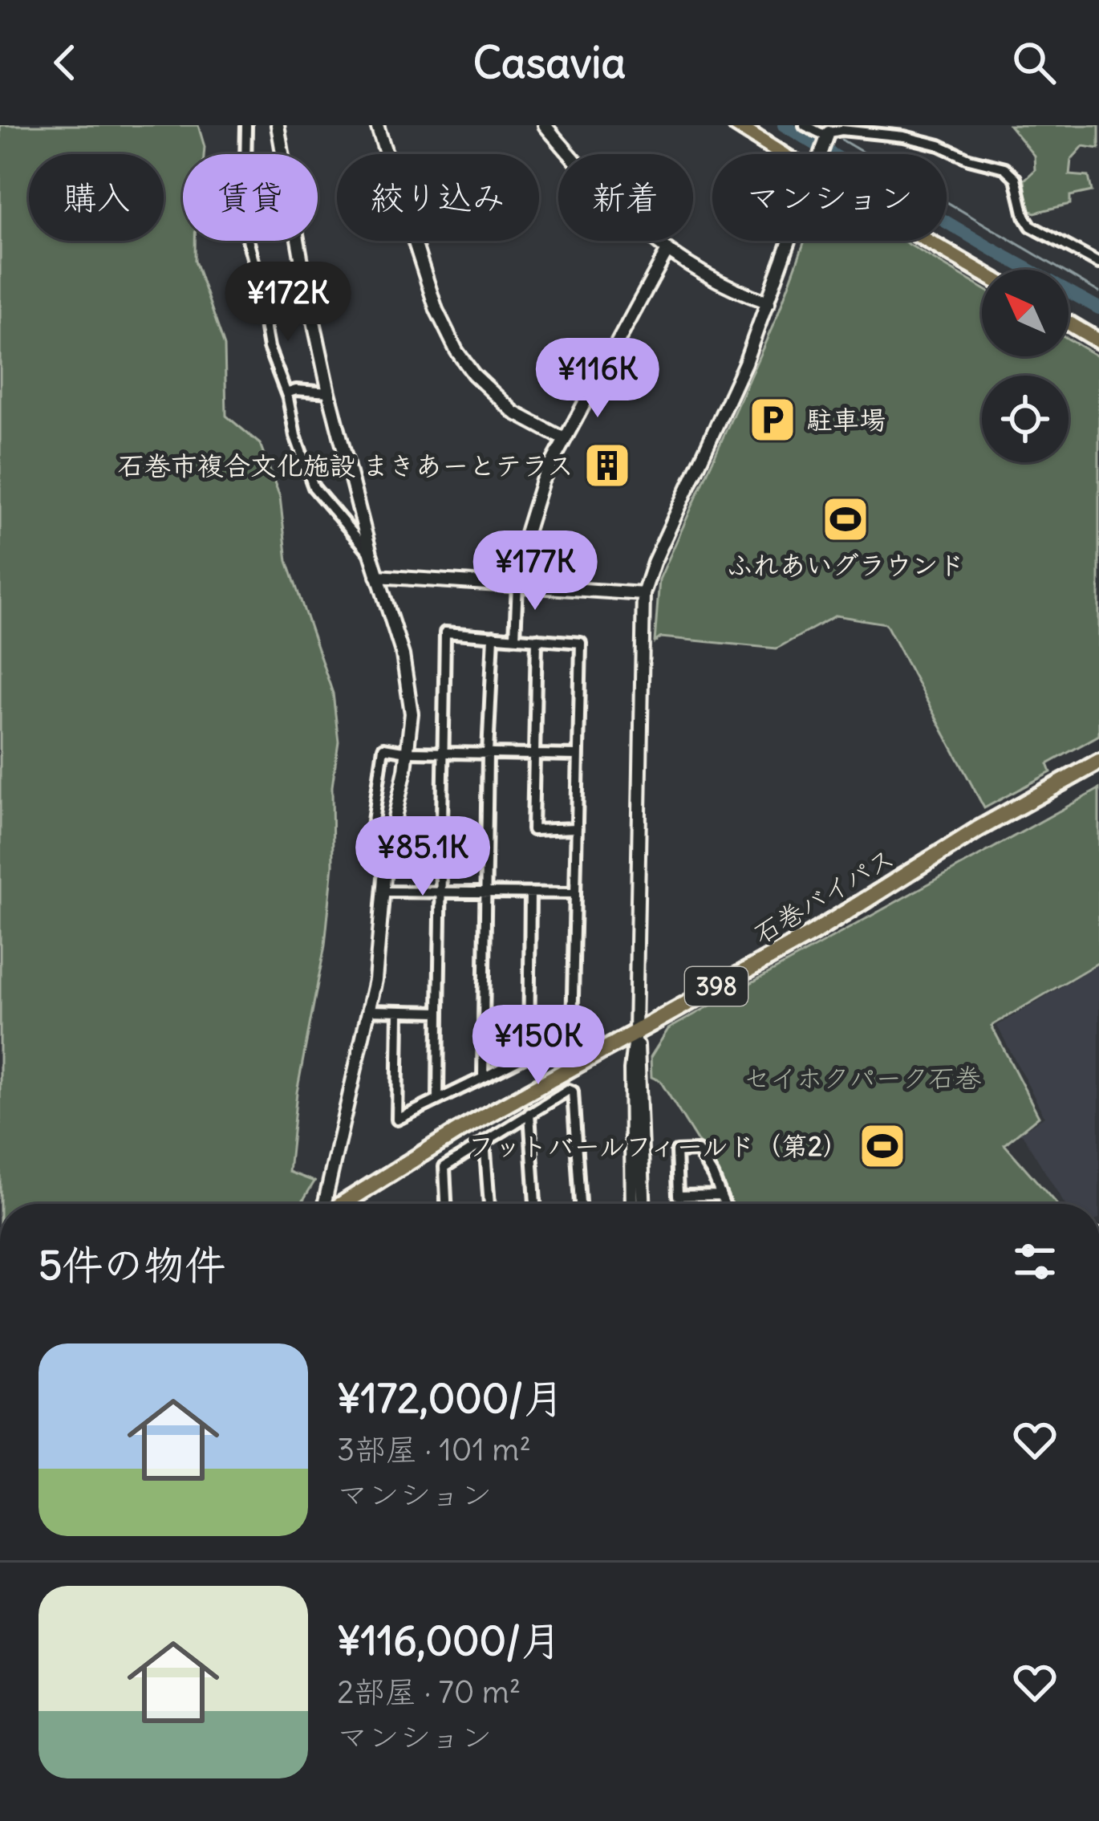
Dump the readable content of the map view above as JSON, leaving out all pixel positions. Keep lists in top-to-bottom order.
{
  "streets": {
    "highway": ["石巻バイパス", "398"]
  },
  "parks": ["セイホクパーク石巻"],
  "places": {
    "parking": ["駐車場"],
    "building": ["石巻市複合文化施設 まきあーとテラス"],
    "sports": ["ふれあいグラウンド", "フットバールフィールド（第2）"]
  },
  "north": "top left",
  "page": {
    "header": "Casavia",
    "chip": [
      "購入",
      "賃貸",
      "絞り込み",
      "新着",
      "マンション"
    ],
    "price": [
      "¥172K",
      "¥116K",
      "¥177K",
      "¥85.1K",
      "¥150K"
    ],
    "heading": "5件の物件",
    "list": [
      {
        "name": "¥172,000/月",
        "note": "3部屋 · 101 m² · マンション"
      },
      {
        "name": "¥116,000/月",
        "note": "2部屋 · 70 m² · マンション"
      }
    ]
  }
}
